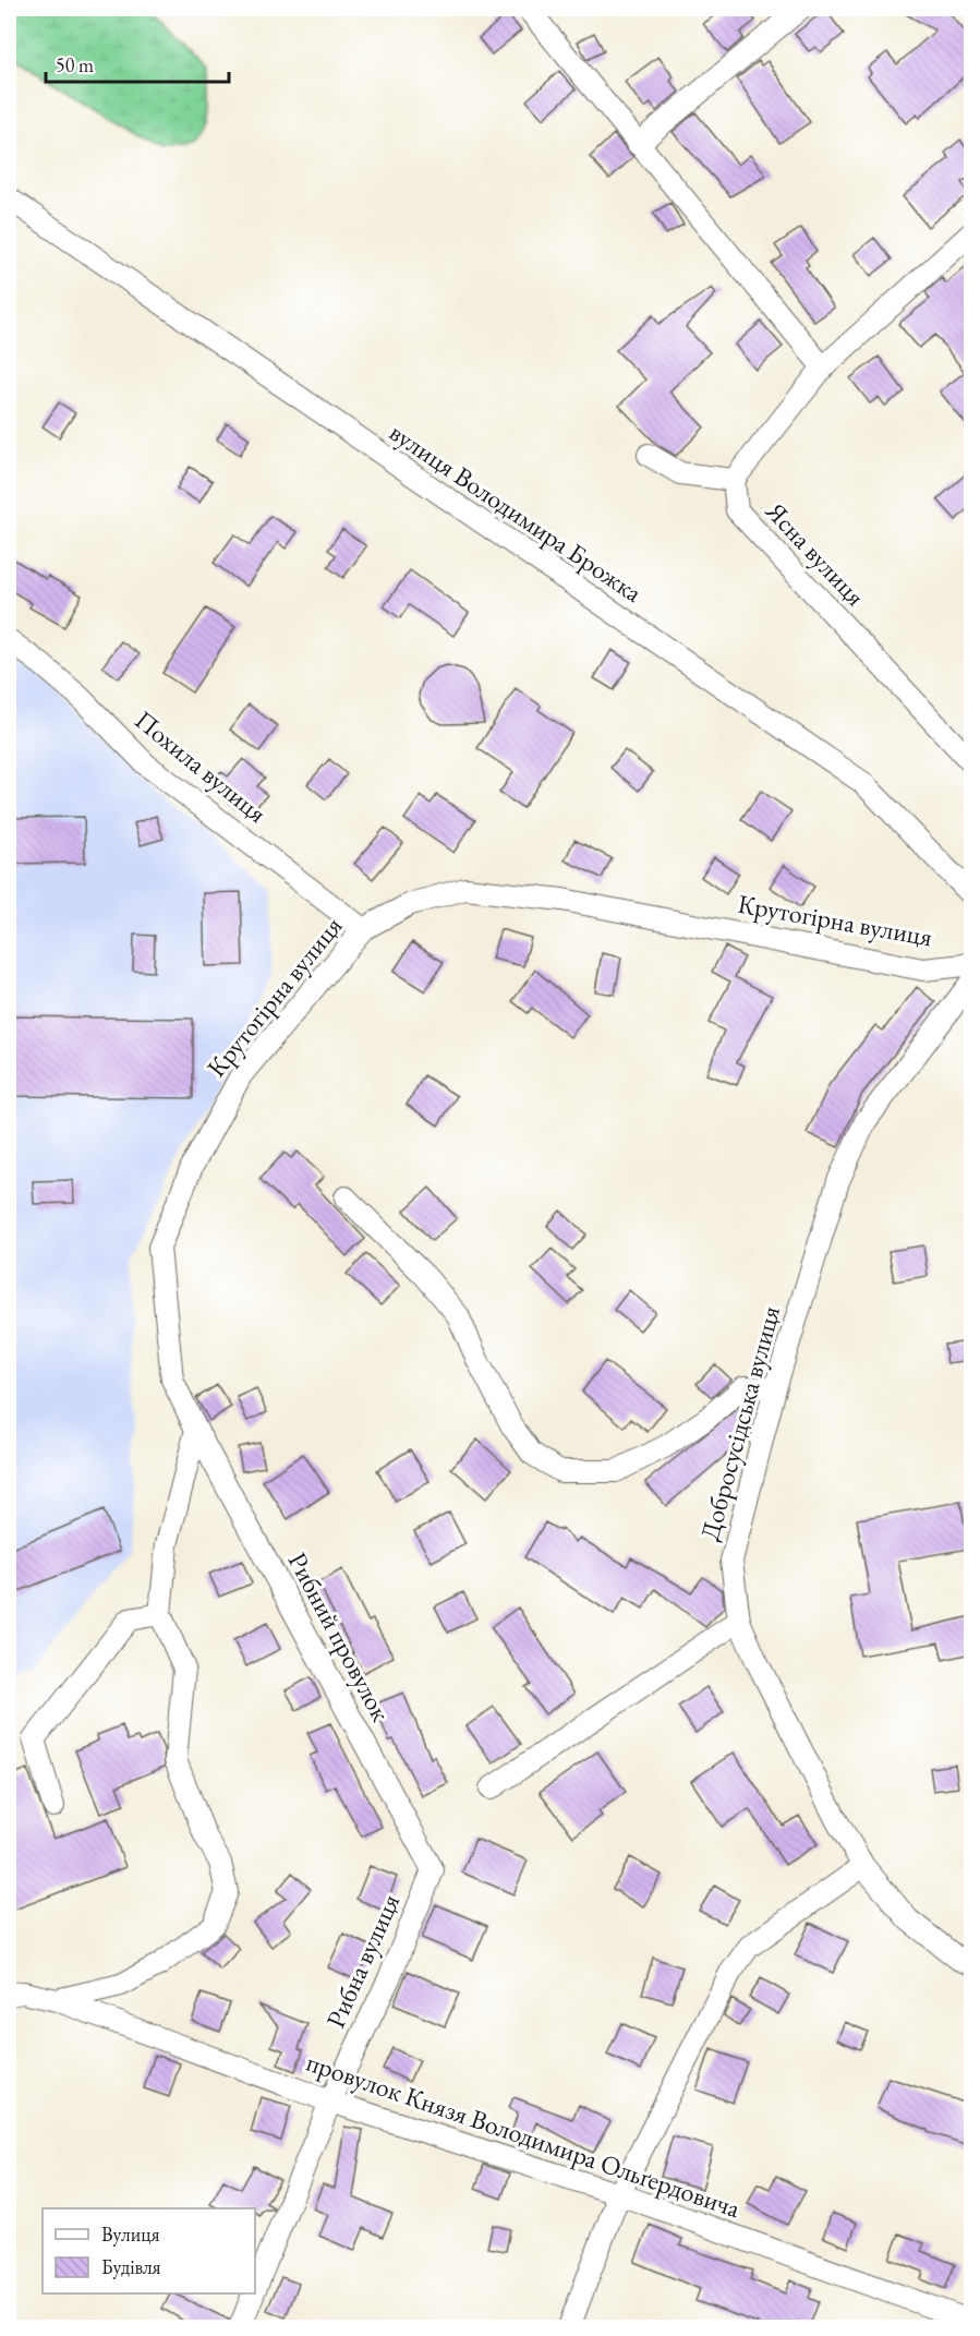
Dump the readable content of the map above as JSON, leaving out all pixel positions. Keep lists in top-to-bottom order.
{
  "streets": {
    "street": [
      "вулиця Володимира Брожка",
      "Ясна вулиця",
      "Похила вулиця",
      "Крутогірна вулиця",
      "Добросусідська вулиця",
      "Рибний провулок",
      "Рибна вулиця",
      "провулок Князя Володимира Ольґердовича"
    ]
  },
  "crossings": [
    ["Похила вулиця", "Крутогірна вулиця"],
    ["Крутогірна вулиця", "Рибний провулок"],
    ["Рибний провулок", "Рибна вулиця"],
    ["Рибна вулиця", "провулок Князя Володимира Ольґердовича"]
  ],
  "legend": ["Вулиця", "Будівля"],
  "scale_bar": "50 m"
}
